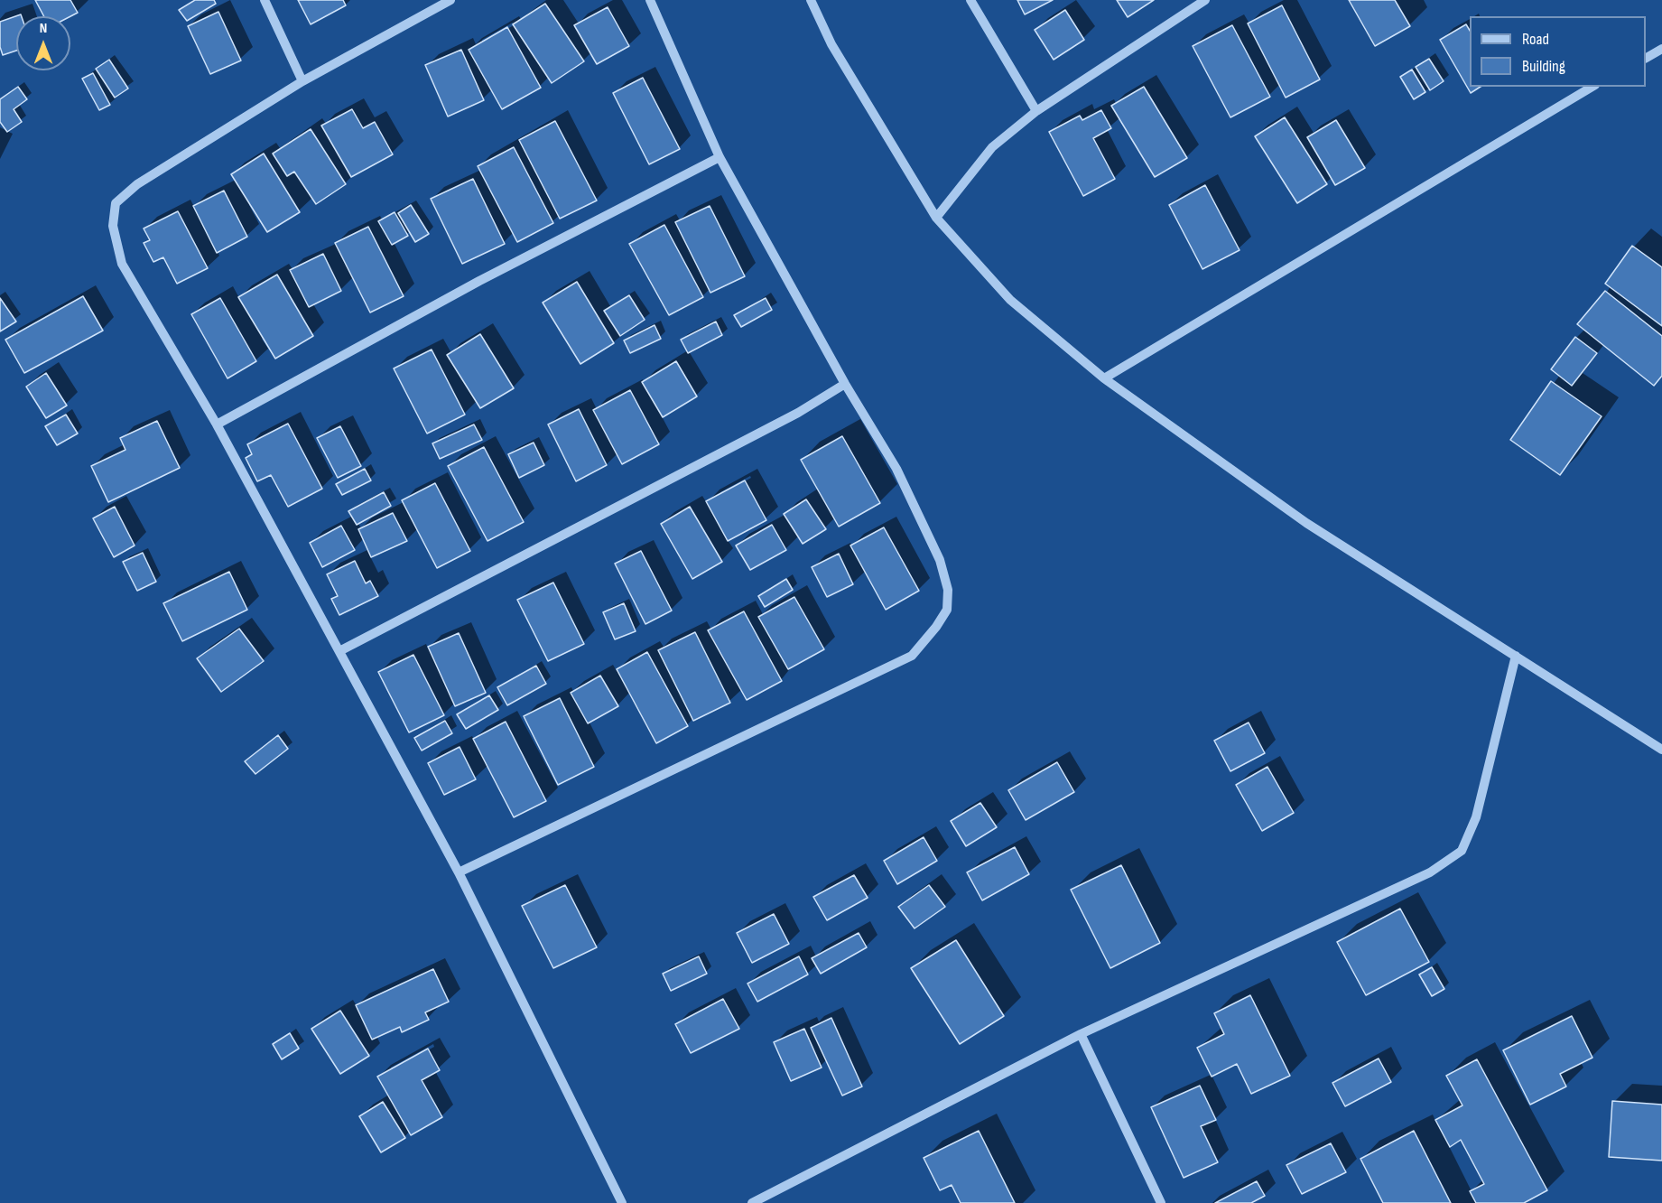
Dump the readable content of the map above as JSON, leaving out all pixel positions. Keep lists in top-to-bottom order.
{
  "legend": ["Road", "Building"],
  "north": "top"
}
